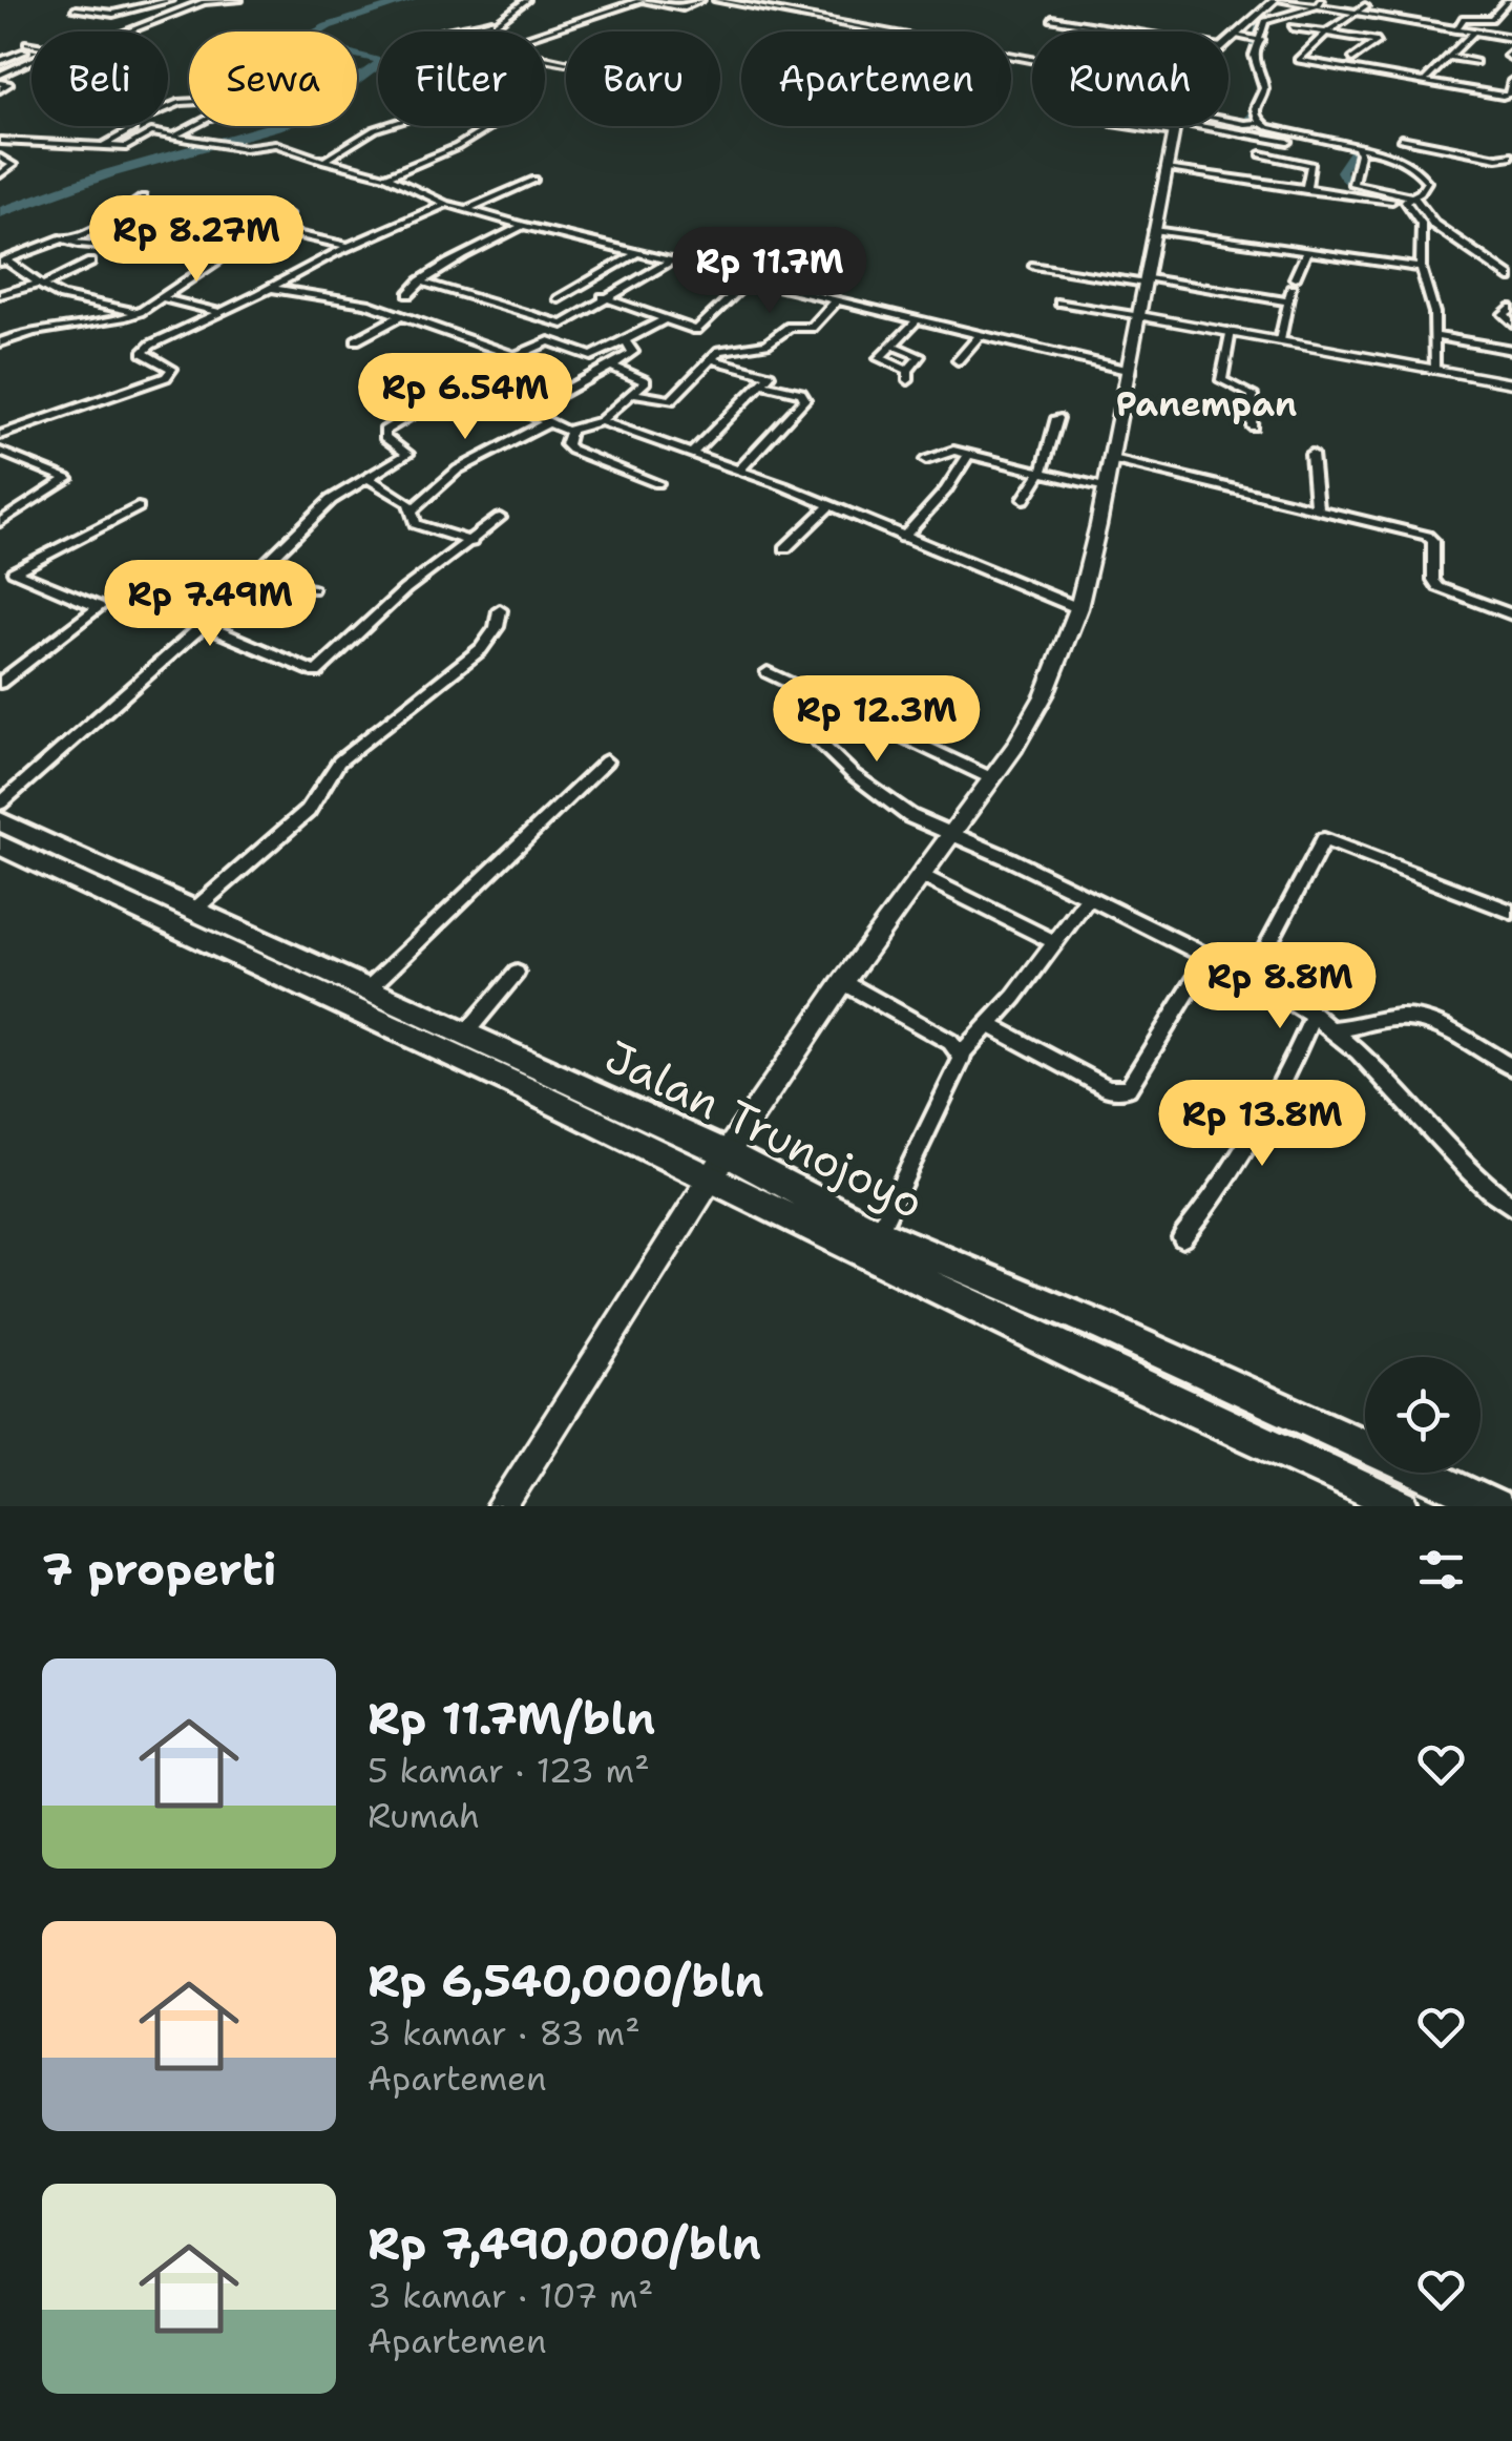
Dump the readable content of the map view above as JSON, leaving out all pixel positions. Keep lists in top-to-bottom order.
{
  "streets": {
    "highway": ["Jalan Trunojoyo"]
  },
  "districts": ["Panempan"],
  "page": {
    "chip": [
      "Beli",
      "Sewa",
      "Filter",
      "Baru",
      "Apartemen",
      "Rumah"
    ],
    "price": [
      "Rp 8.27M",
      "Rp 11.7M",
      "Rp 6.54M",
      "Rp 7.49M",
      "Rp 12.3M",
      "Rp 8.8M",
      "Rp 13.8M"
    ],
    "heading": "7 properti",
    "list": [
      {
        "name": "Rp 11.7M/bln",
        "note": "5 kamar · 123 m² · Rumah"
      },
      {
        "name": "Rp 6,540,000/bln",
        "note": "3 kamar · 83 m² · Apartemen"
      },
      {
        "name": "Rp 7,490,000/bln",
        "note": "3 kamar · 107 m² · Apartemen"
      }
    ]
  }
}
